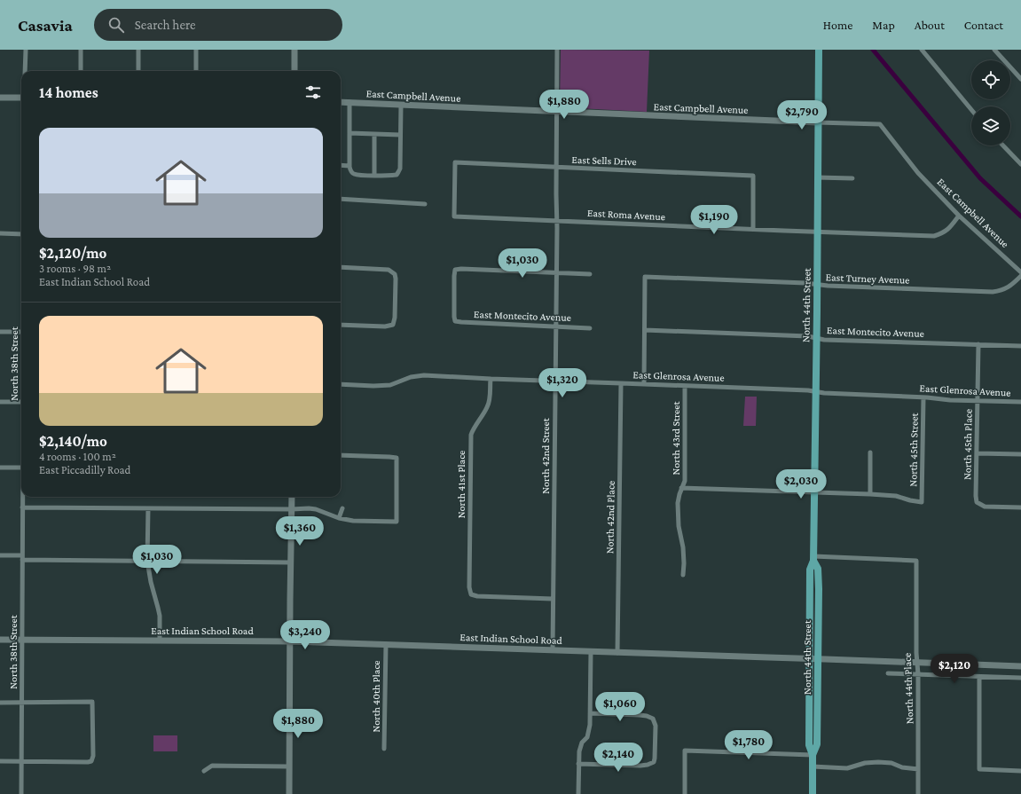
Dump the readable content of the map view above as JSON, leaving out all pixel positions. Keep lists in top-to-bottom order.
{
  "streets": {
    "main road": ["East Campbell Avenue", "North 44th Street", "East Indian School Road"],
    "street": [
      "East Sells Drive",
      "East Roma Avenue",
      "East Turney Avenue",
      "East Montecito Avenue",
      "North 38th Street",
      "East Glenrosa Avenue",
      "North 43rd Street",
      "North 45th Place",
      "North 45th Street",
      "North 42nd Street",
      "North 41st Place",
      "North 42nd Place",
      "North 44th Place",
      "North 40th Place"
    ]
  },
  "crossings": [
    ["East Campbell Avenue", "East Roma Avenue"],
    ["East Campbell Avenue", "North 44th Street"],
    ["East Campbell Avenue", "North 42nd Street"],
    ["East Sells Drive", "East Roma Avenue"],
    ["East Sells Drive", "North 42nd Street"],
    ["East Roma Avenue", "North 44th Street"],
    ["East Roma Avenue", "North 42nd Street"],
    ["East Turney Avenue", "North 44th Street"],
    ["East Turney Avenue", "East Montecito Avenue"],
    ["North 44th Street", "East Montecito Avenue"],
    ["North 44th Street", "East Glenrosa Avenue"],
    ["North 44th Street", "East Indian School Road"],
    ["North 44th Street", "North 44th Place"],
    ["East Montecito Avenue", "North 45th Place"],
    ["East Montecito Avenue", "North 42nd Street"],
    ["North 38th Street", "East Indian School Road"],
    ["East Glenrosa Avenue", "North 43rd Street"],
    ["East Glenrosa Avenue", "North 45th Place"],
    ["East Glenrosa Avenue", "North 45th Street"],
    ["East Glenrosa Avenue", "North 42nd Street"],
    ["East Glenrosa Avenue", "North 41st Place"],
    ["East Glenrosa Avenue", "North 42nd Place"],
    ["North 42nd Street", "North 41st Place"],
    ["North 42nd Street", "East Indian School Road"],
    ["North 42nd Place", "East Indian School Road"],
    ["East Indian School Road", "North 44th Place"],
    ["East Indian School Road", "North 40th Place"]
  ],
  "page": {
    "header": "Casavia",
    "search": "Search here",
    "nav": [
      "Home",
      "Map",
      "About",
      "Contact"
    ],
    "heading": "14 homes",
    "price": [
      "$1,880",
      "$2,790",
      "$1,190",
      "$1,030",
      "$1,320",
      "$2,030",
      "$1,360",
      "$1,030",
      "$3,240",
      "$2,120",
      "$1,060",
      "$1,880",
      "$1,780",
      "$2,140"
    ],
    "list": [
      {
        "name": "$2,120/mo",
        "note": "3 rooms · 98 m² · East Indian School Road"
      },
      {
        "name": "$2,140/mo",
        "note": "4 rooms · 100 m² · East Piccadilly Road"
      }
    ]
  }
}
